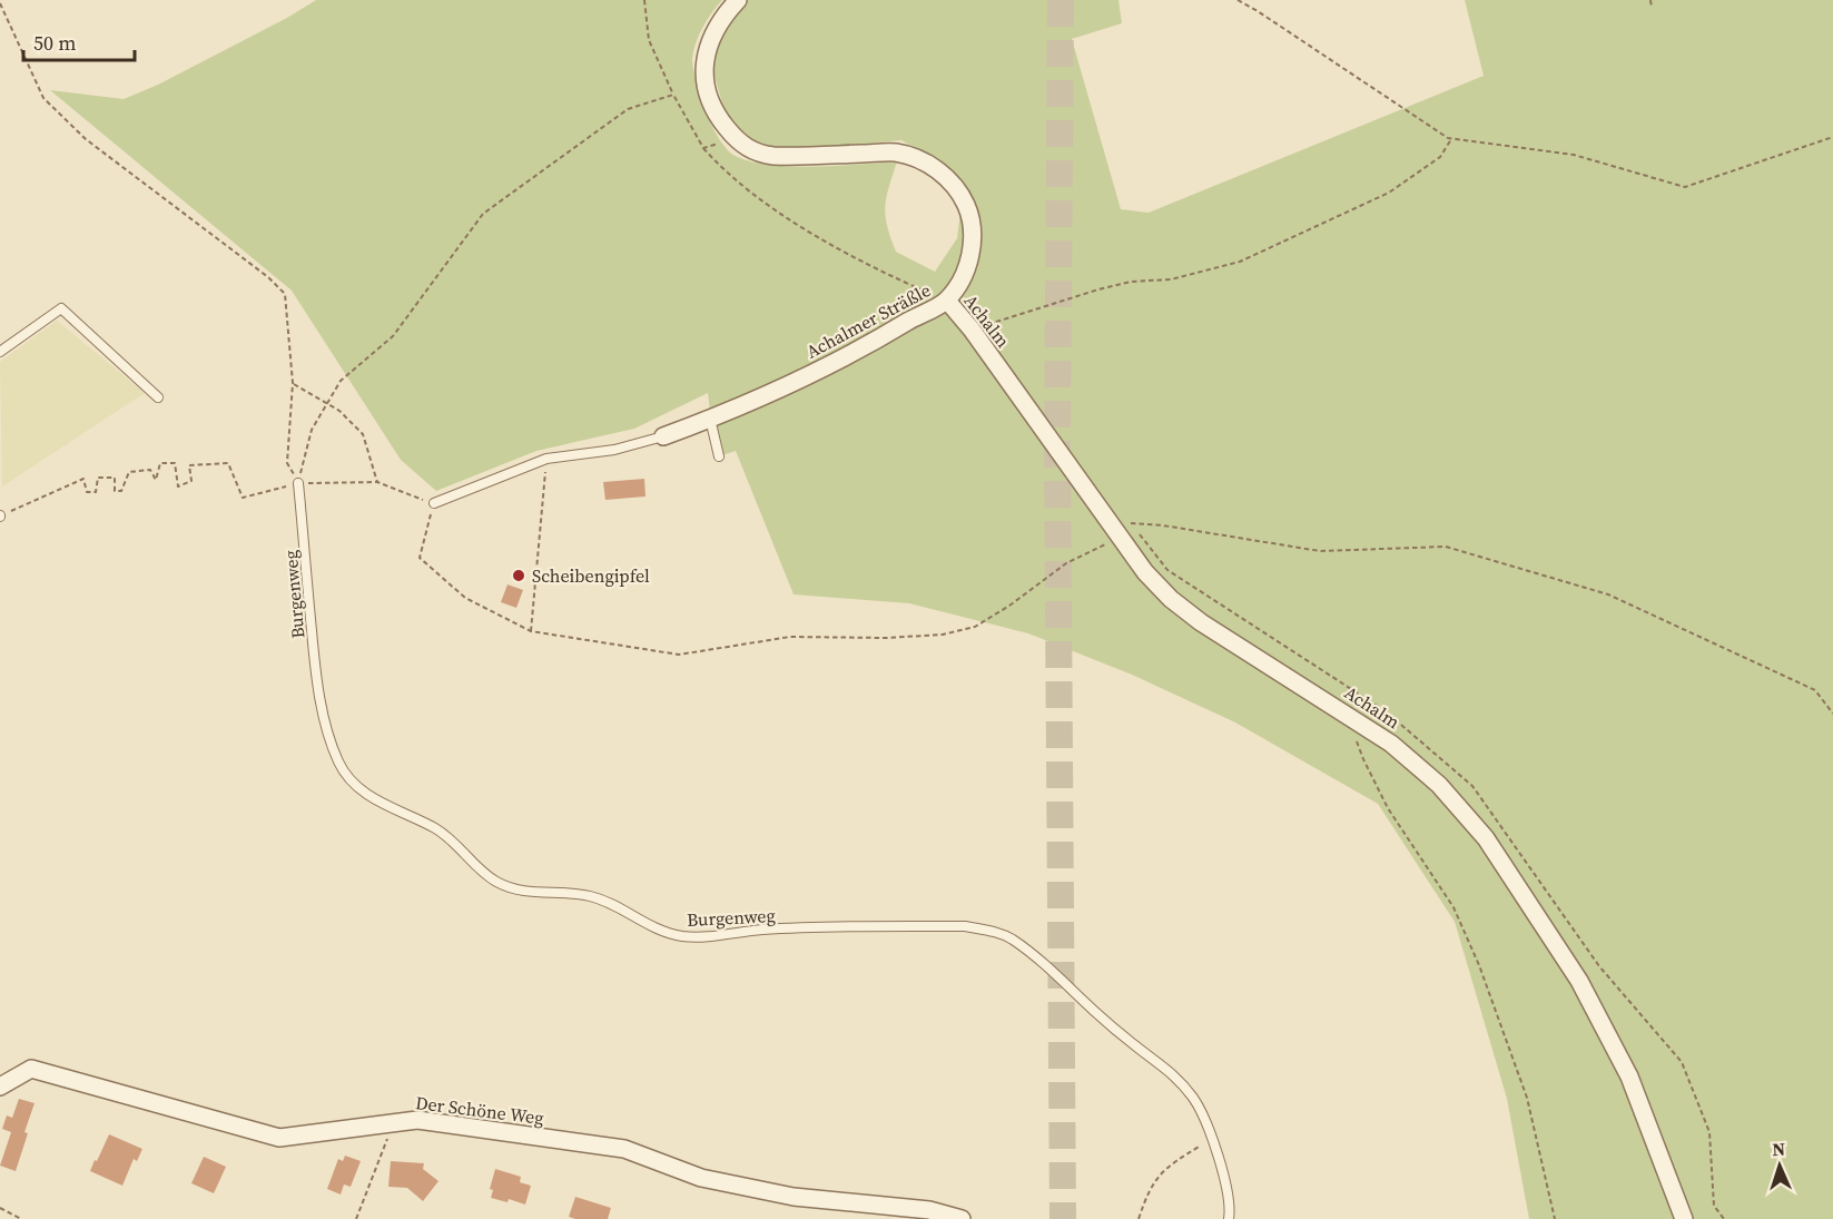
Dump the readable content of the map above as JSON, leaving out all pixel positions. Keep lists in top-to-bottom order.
{
  "streets": {
    "street": ["Achalmer Sträßle", "Achalm", "Der Schöne Weg"],
    "lane": ["Burgenweg"]
  },
  "crossings": [
    ["Achalmer Sträßle", "Achalm"]
  ],
  "places": ["Scheibengipfel"],
  "scale_bar": "50 m",
  "north": "top"
}
